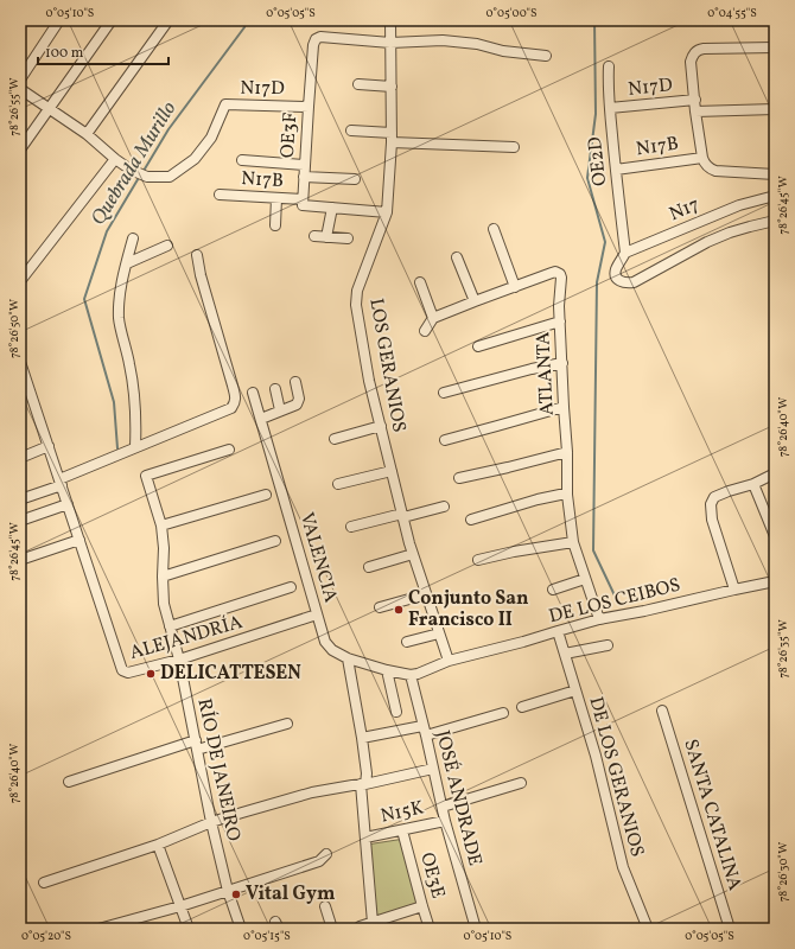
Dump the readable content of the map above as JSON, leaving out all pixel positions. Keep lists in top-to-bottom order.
{
  "streets": {
    "street": [
      "N17D",
      "OE3F",
      "N17B",
      "OE2D",
      "N17",
      "LOS GERANIOS",
      "ATLANTA",
      "VALENCIA",
      "DE LOS CEIBOS",
      "ALEJANDRÍA",
      "RÍO DE JANEIRO",
      "DE LOS GERANIOS",
      "JOSÉ ANDRADE",
      "N15K",
      "SANTA CATALINA",
      "OE3E"
    ]
  },
  "crossings": [
    ["N17D", "OE3F"],
    ["N17D", "OE2D"],
    ["OE3F", "N17B"],
    ["OE3F", "LOS GERANIOS"],
    ["N17B", "OE2D"],
    ["N17B", "LOS GERANIOS"],
    ["OE2D", "N17"],
    ["LOS GERANIOS", "DE LOS CEIBOS"],
    ["ATLANTA", "DE LOS CEIBOS"],
    ["VALENCIA", "DE LOS CEIBOS"],
    ["VALENCIA", "ALEJANDRÍA"],
    ["VALENCIA", "JOSÉ ANDRADE"],
    ["DE LOS CEIBOS", "DE LOS GERANIOS"],
    ["DE LOS CEIBOS", "JOSÉ ANDRADE"],
    ["ALEJANDRÍA", "RÍO DE JANEIRO"],
    ["JOSÉ ANDRADE", "N15K"],
    ["N15K", "OE3E"]
  ],
  "water": ["Quebrada Murillo"],
  "places": ["Conjunto San Francisco II", "DELICATTESEN", "Vital Gym"],
  "scale_bar": "100 m",
  "coordinates": [
    "0°05'10\"S",
    "0°05'05\"S",
    "0°05'00\"S",
    "0°04'55\"S",
    "78°26'55\"W",
    "78°26'45\"W",
    "78°26'50\"W",
    "78°26'40\"W",
    "78°26'35\"W",
    "78°26'30\"W",
    "0°05'20\"S",
    "0°05'15\"S"
  ]
}
